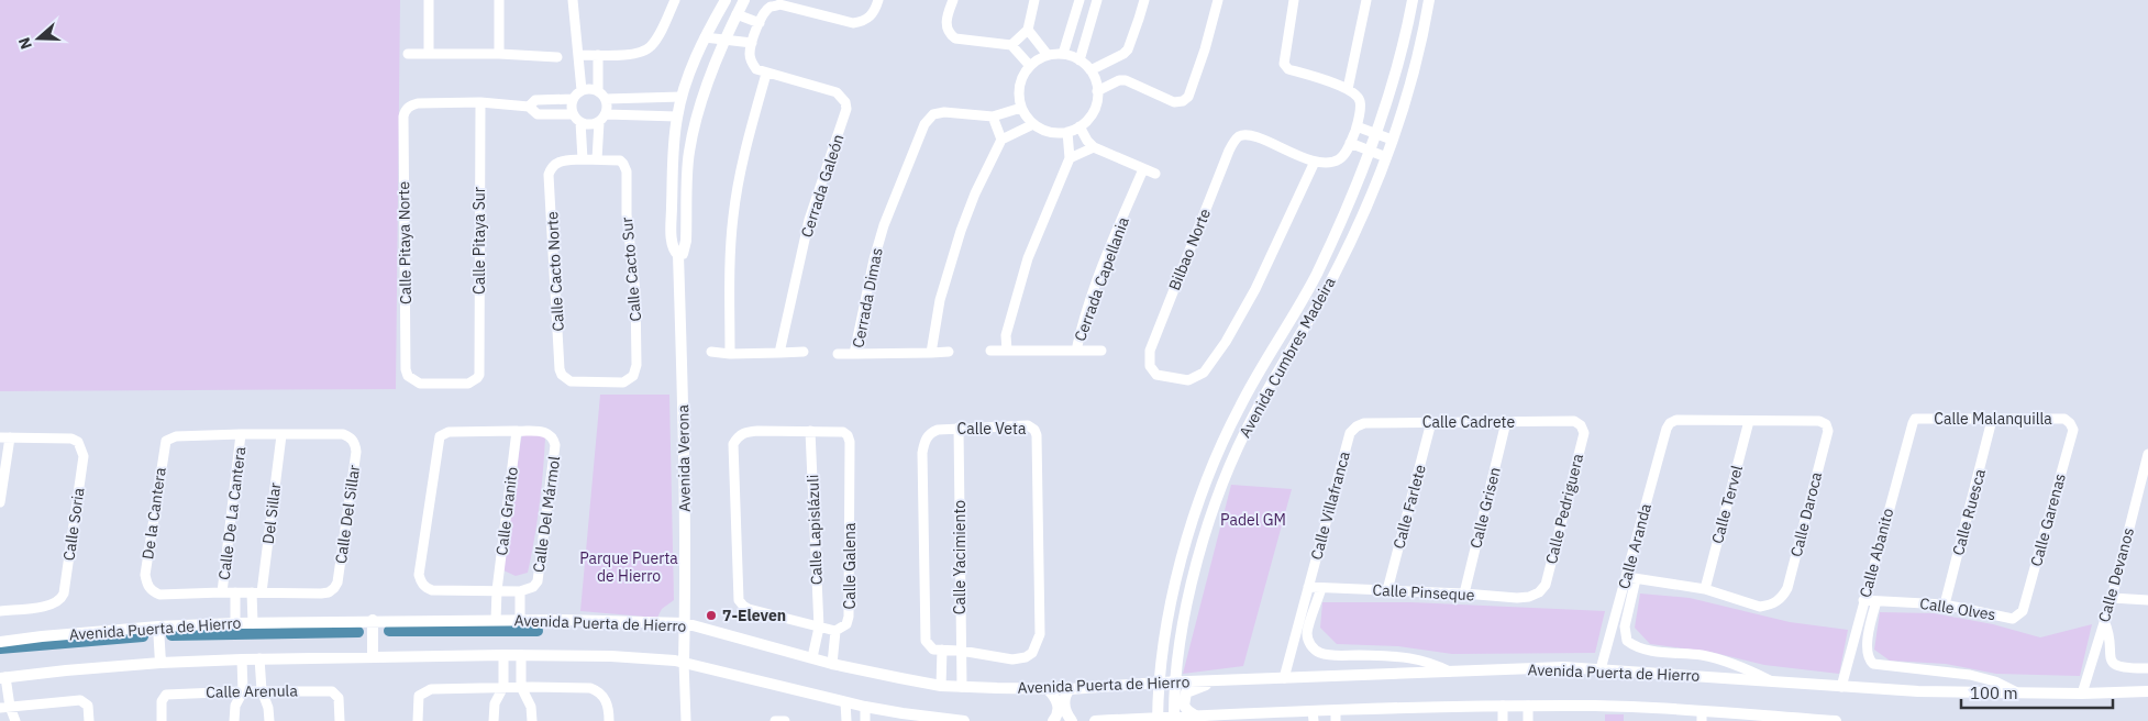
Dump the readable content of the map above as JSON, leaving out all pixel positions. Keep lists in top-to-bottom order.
{
  "streets": {
    "street": [
      "Cerrada Galeón",
      "Calle Pitaya Sur",
      "Calle Pitaya Norte",
      "Bilbao Norte",
      "Calle Cacto Sur",
      "Calle Cacto Norte",
      "Cerrada Capellania",
      "Cerrada Dimas",
      "Avenida Cumbres Madeira",
      "Calle Malanquilla",
      "Calle Cadrete",
      "Calle Veta",
      "Avenida Verona",
      "Calle Tervel",
      "Calle Villafranca",
      "Calle Farlete",
      "Calle Grisen",
      "Calle Pedriguera",
      "Calle Granito",
      "Calle Ruesca",
      "De la Cantera",
      "Calle De La Cantera",
      "Del Sillar",
      "Calle Del Sillar",
      "Calle Del Mármol",
      "Calle Daroca",
      "Calle Garenas",
      "Calle Soria",
      "Calle Lapislázuli",
      "Calle Aranda",
      "Calle Abanito",
      "Calle Yacimiento",
      "Calle Galena",
      "Calle Devanos",
      "Calle Pinseque",
      "Calle Olves",
      "Avenida Puerta de Hierro",
      "Calle Arenula"
    ]
  },
  "crossings": [
    ["Calle Pitaya Sur", "Calle Pitaya Norte"],
    ["Calle Cacto Sur", "Calle Cacto Norte"],
    ["Avenida Cumbres Madeira", "Avenida Puerta de Hierro"],
    ["Calle Malanquilla", "Calle Ruesca"],
    ["Calle Malanquilla", "Calle Garenas"],
    ["Calle Malanquilla", "Calle Abanito"],
    ["Calle Cadrete", "Calle Villafranca"],
    ["Calle Cadrete", "Calle Farlete"],
    ["Calle Cadrete", "Calle Grisen"],
    ["Calle Cadrete", "Calle Pedriguera"],
    ["Calle Veta", "Calle Yacimiento"],
    ["Avenida Verona", "Avenida Puerta de Hierro"],
    ["Calle Tervel", "Calle Daroca"],
    ["Calle Tervel", "Calle Aranda"],
    ["Calle Villafranca", "Calle Pinseque"],
    ["Calle Villafranca", "Avenida Puerta de Hierro"],
    ["Calle Farlete", "Calle Pinseque"],
    ["Calle Grisen", "Calle Pinseque"],
    ["Calle Pedriguera", "Calle Pinseque"],
    ["Calle Granito", "Calle Del Mármol"],
    ["Calle Granito", "Avenida Puerta de Hierro"],
    ["Calle Ruesca", "Calle Olves"],
    ["De la Cantera", "Calle Del Sillar"],
    ["Calle De La Cantera", "Calle Del Sillar"],
    ["Del Sillar", "Calle Del Sillar"],
    ["Del Sillar", "Avenida Puerta de Hierro"],
    ["Calle Daroca", "Calle Aranda"],
    ["Calle Garenas", "Calle Olves"],
    ["Calle Lapislázuli", "Calle Galena"],
    ["Calle Lapislázuli", "Avenida Puerta de Hierro"],
    ["Calle Aranda", "Avenida Puerta de Hierro"],
    ["Calle Abanito", "Calle Olves"],
    ["Calle Abanito", "Avenida Puerta de Hierro"],
    ["Calle Yacimiento", "Avenida Puerta de Hierro"],
    ["Calle Devanos", "Avenida Puerta de Hierro"]
  ],
  "parks": ["Padel GM", "Parque Puerta de Hierro"],
  "places": ["7-Eleven"],
  "scale_bar": "100 m",
  "north": "left"
}
